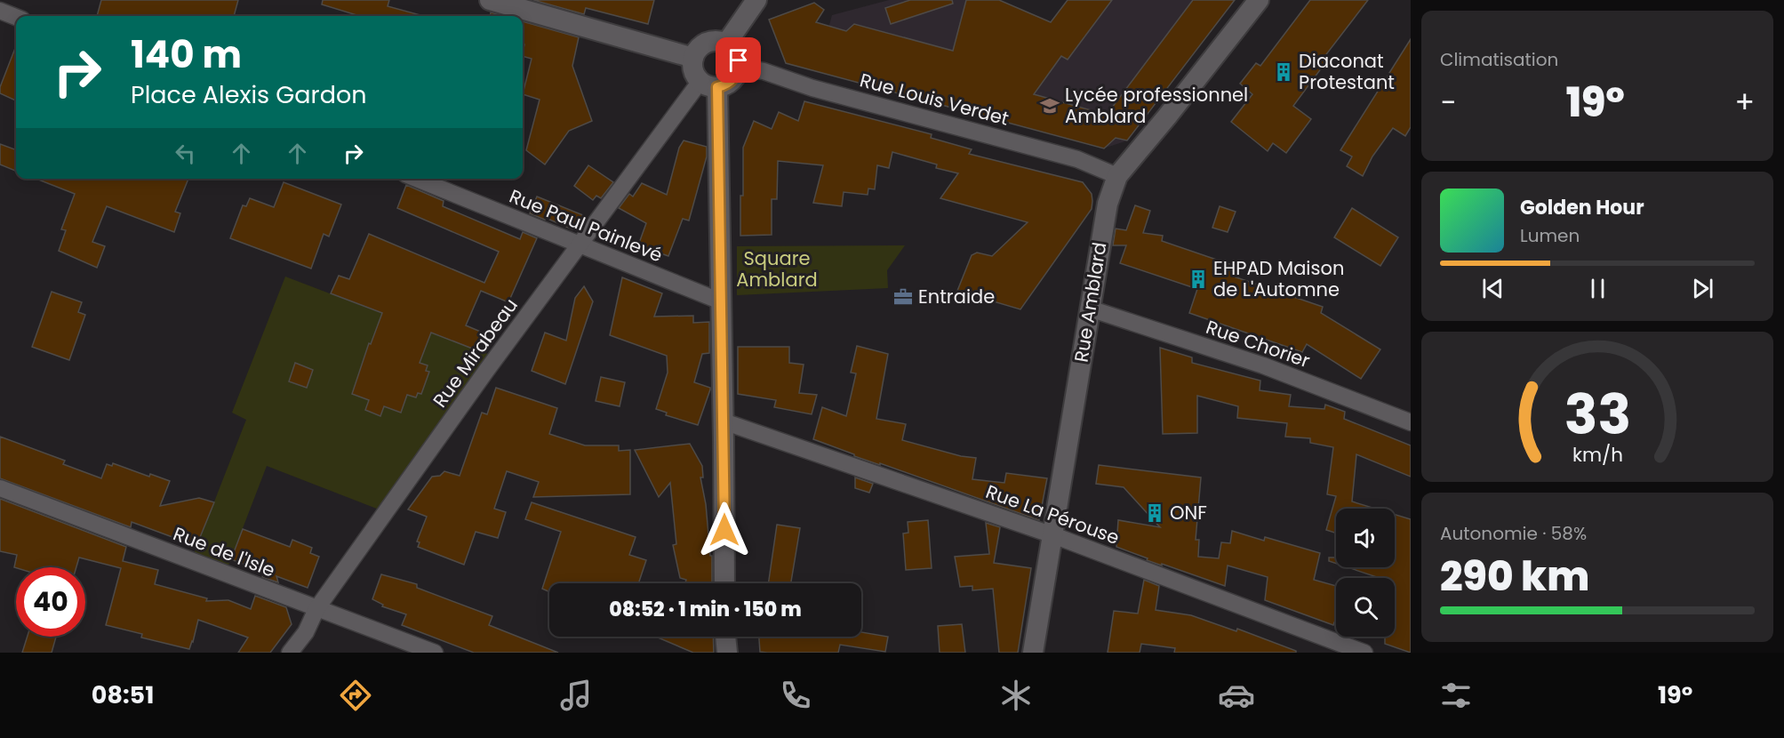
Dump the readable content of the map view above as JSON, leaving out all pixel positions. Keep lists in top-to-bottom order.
{
  "streets": {
    "street": [
      "Rue Louis Verdet",
      "Rue Paul Painlevé",
      "Rue Amblard",
      "Rue Chorier",
      "Rue Mirabeau",
      "Rue La Pérouse",
      "Rue de l'Isle"
    ]
  },
  "crossings": [
    ["Rue Louis Verdet", "Rue Amblard"],
    ["Rue Louis Verdet", "Rue Mirabeau"],
    ["Rue Paul Painlevé", "Rue Mirabeau"],
    ["Rue Amblard", "Rue Chorier"],
    ["Rue Amblard", "Rue La Pérouse"],
    ["Rue Mirabeau", "Rue de l'Isle"]
  ],
  "parks": ["Square Amblard"],
  "places": {
    "building": ["Diaconat Protestant", "EHPAD Maison de L'Automne", "ONF"],
    "school or university": ["Lycée professionnel Amblard"],
    "office": ["Entraide"]
  },
  "page": {
    "tile": [
      "Climatisation",
      ["Autonomie · 58%", "290 km"]
    ],
    "turn": ["140 m", "Place Alexis Gardon"],
    "heat": ["−", "19°", "+"],
    "song": ["Golden Hour", "Lumen"],
    "limit": "40",
    "trip": "08:52 · 1 min · 150 m",
    "tabs": ["08:51", "19°"],
    "gauge": ["33", "km/h"]
  }
}
